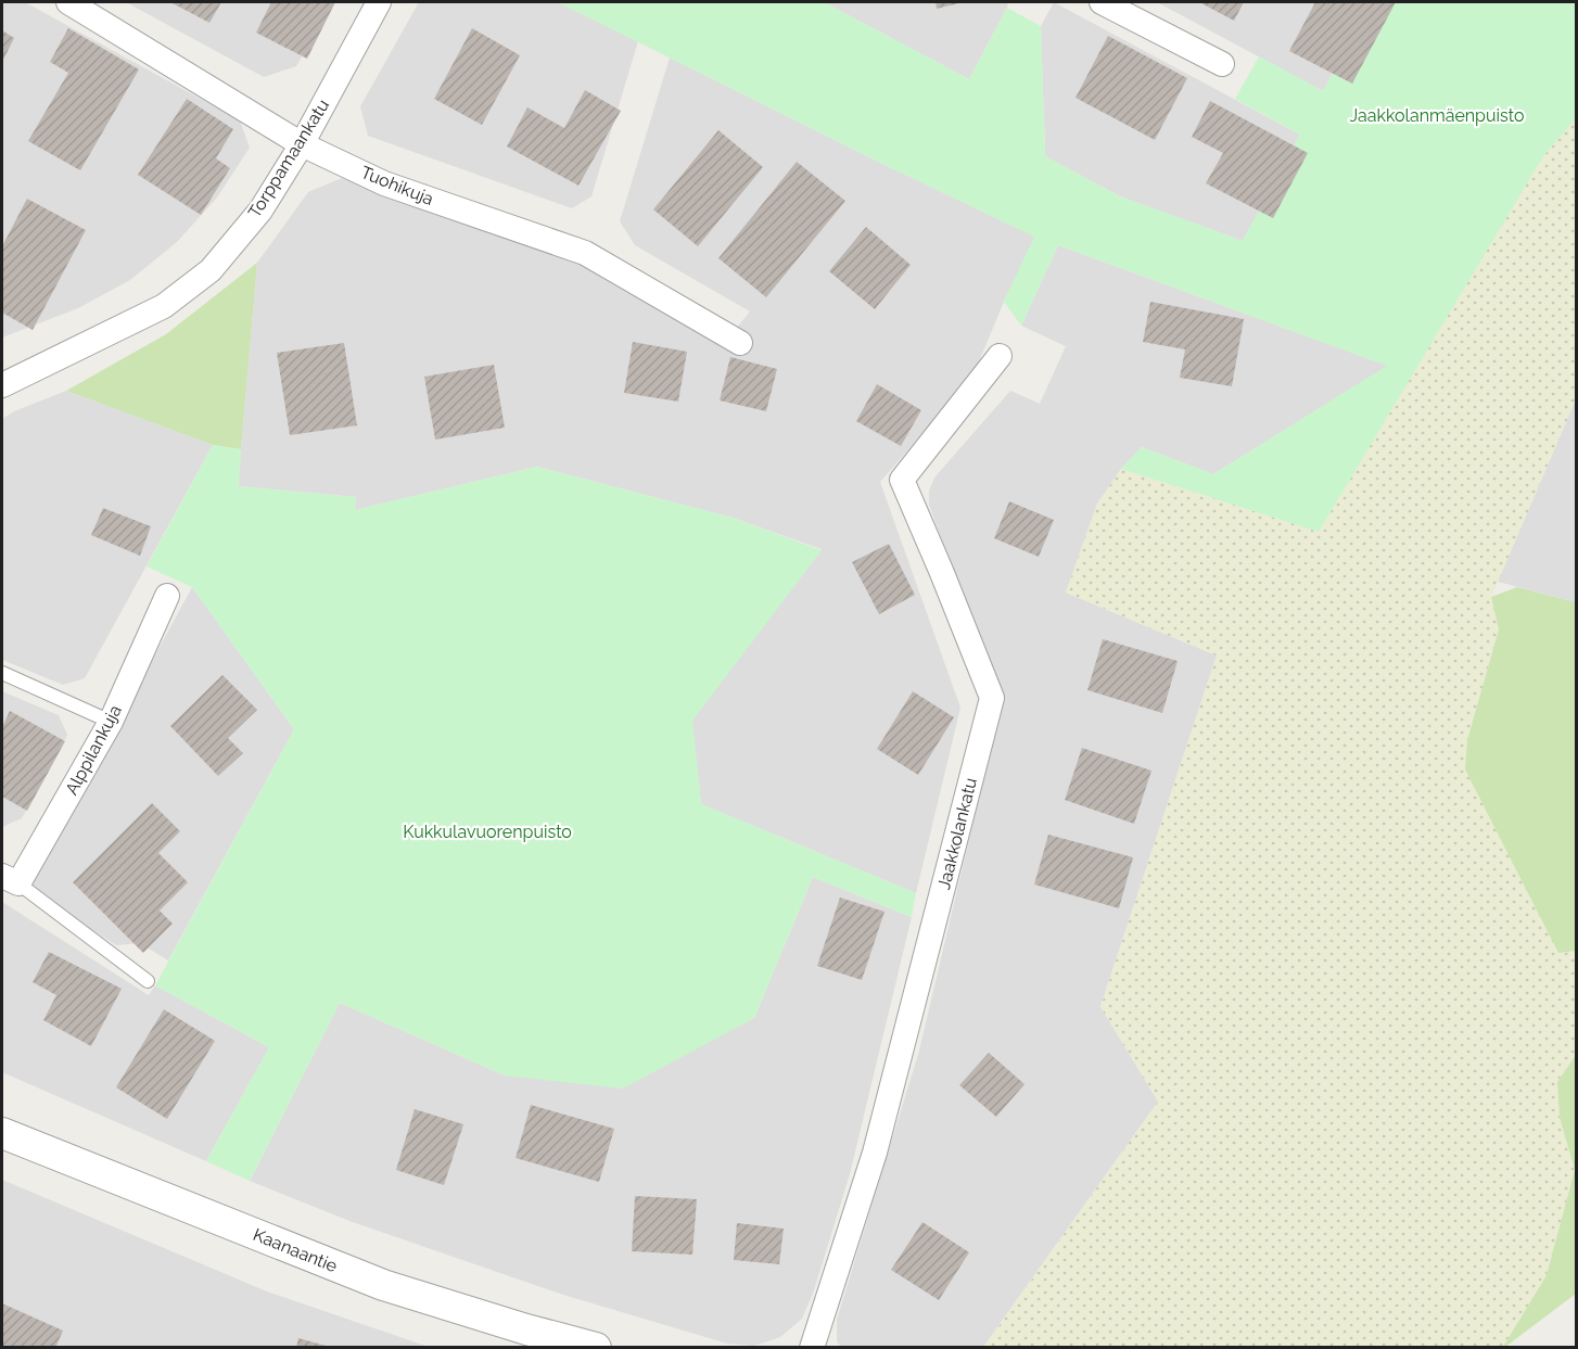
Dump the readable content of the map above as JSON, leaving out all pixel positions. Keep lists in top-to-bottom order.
{
  "streets": {
    "street": [
      "Torppamaankatu",
      "Tuohikuja",
      "Alppilankuja",
      "Jaakkolankatu",
      "Kaanaantie"
    ]
  },
  "crossings": [
    ["Torppamaankatu", "Tuohikuja"]
  ],
  "parks": ["Jaakkolanmäenpuisto", "Kukkulavuorenpuisto"]
}
